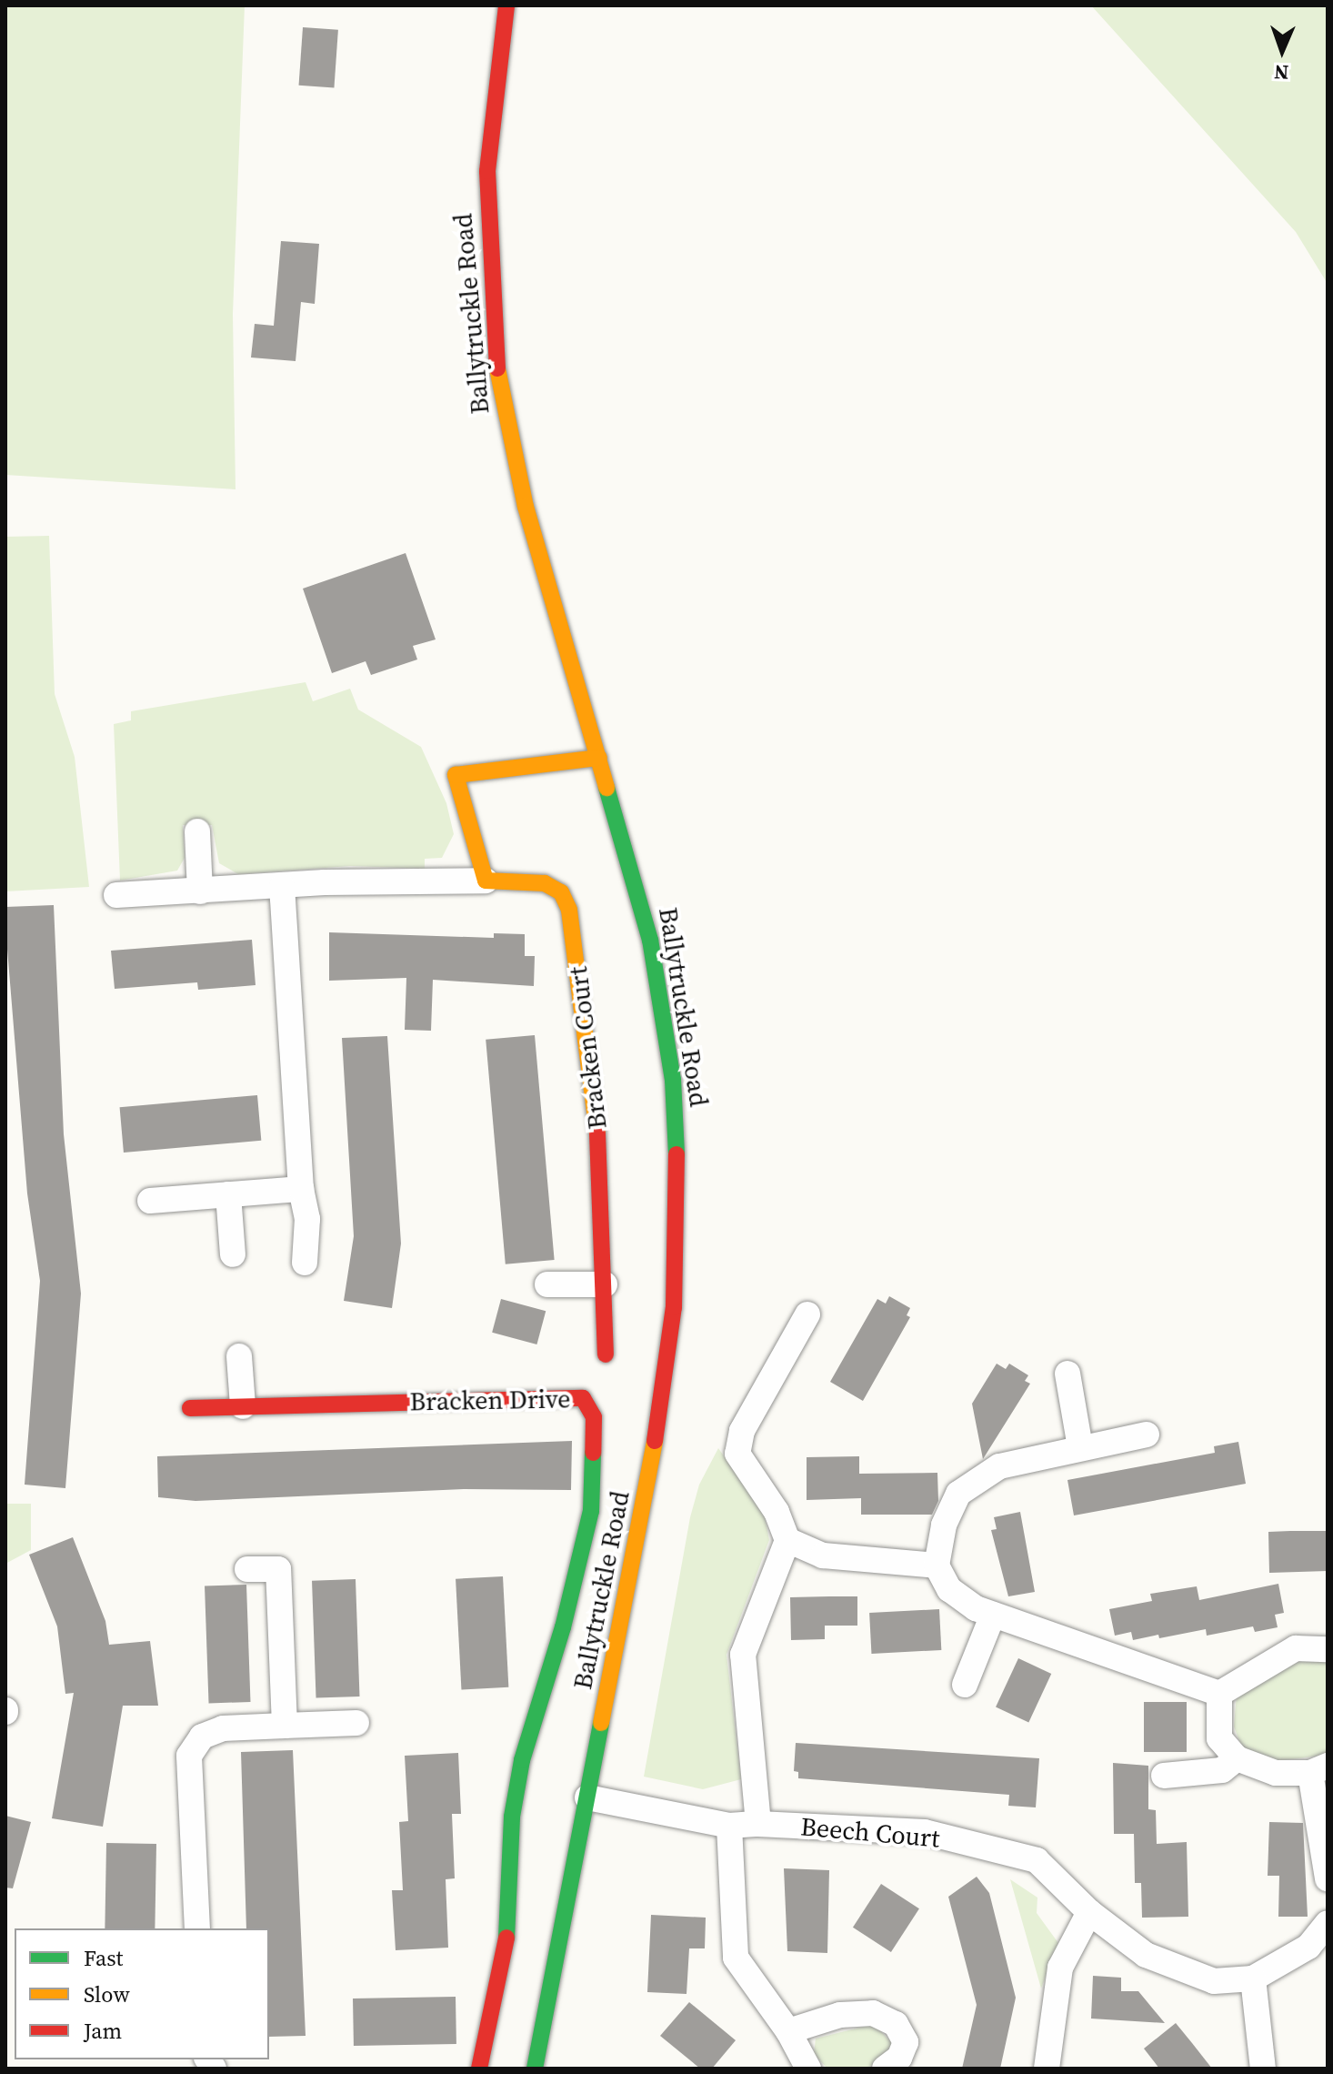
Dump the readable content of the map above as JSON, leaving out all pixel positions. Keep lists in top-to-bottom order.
{
  "streets": {
    "street": [
      "Ballytruckle Road",
      "Bracken Court",
      "Bracken Drive",
      "Beech Court"
    ]
  },
  "crossings": [
    ["Ballytruckle Road", "Beech Court"]
  ],
  "legend": ["Fast", "Slow", "Jam"],
  "north": "bottom"
}
